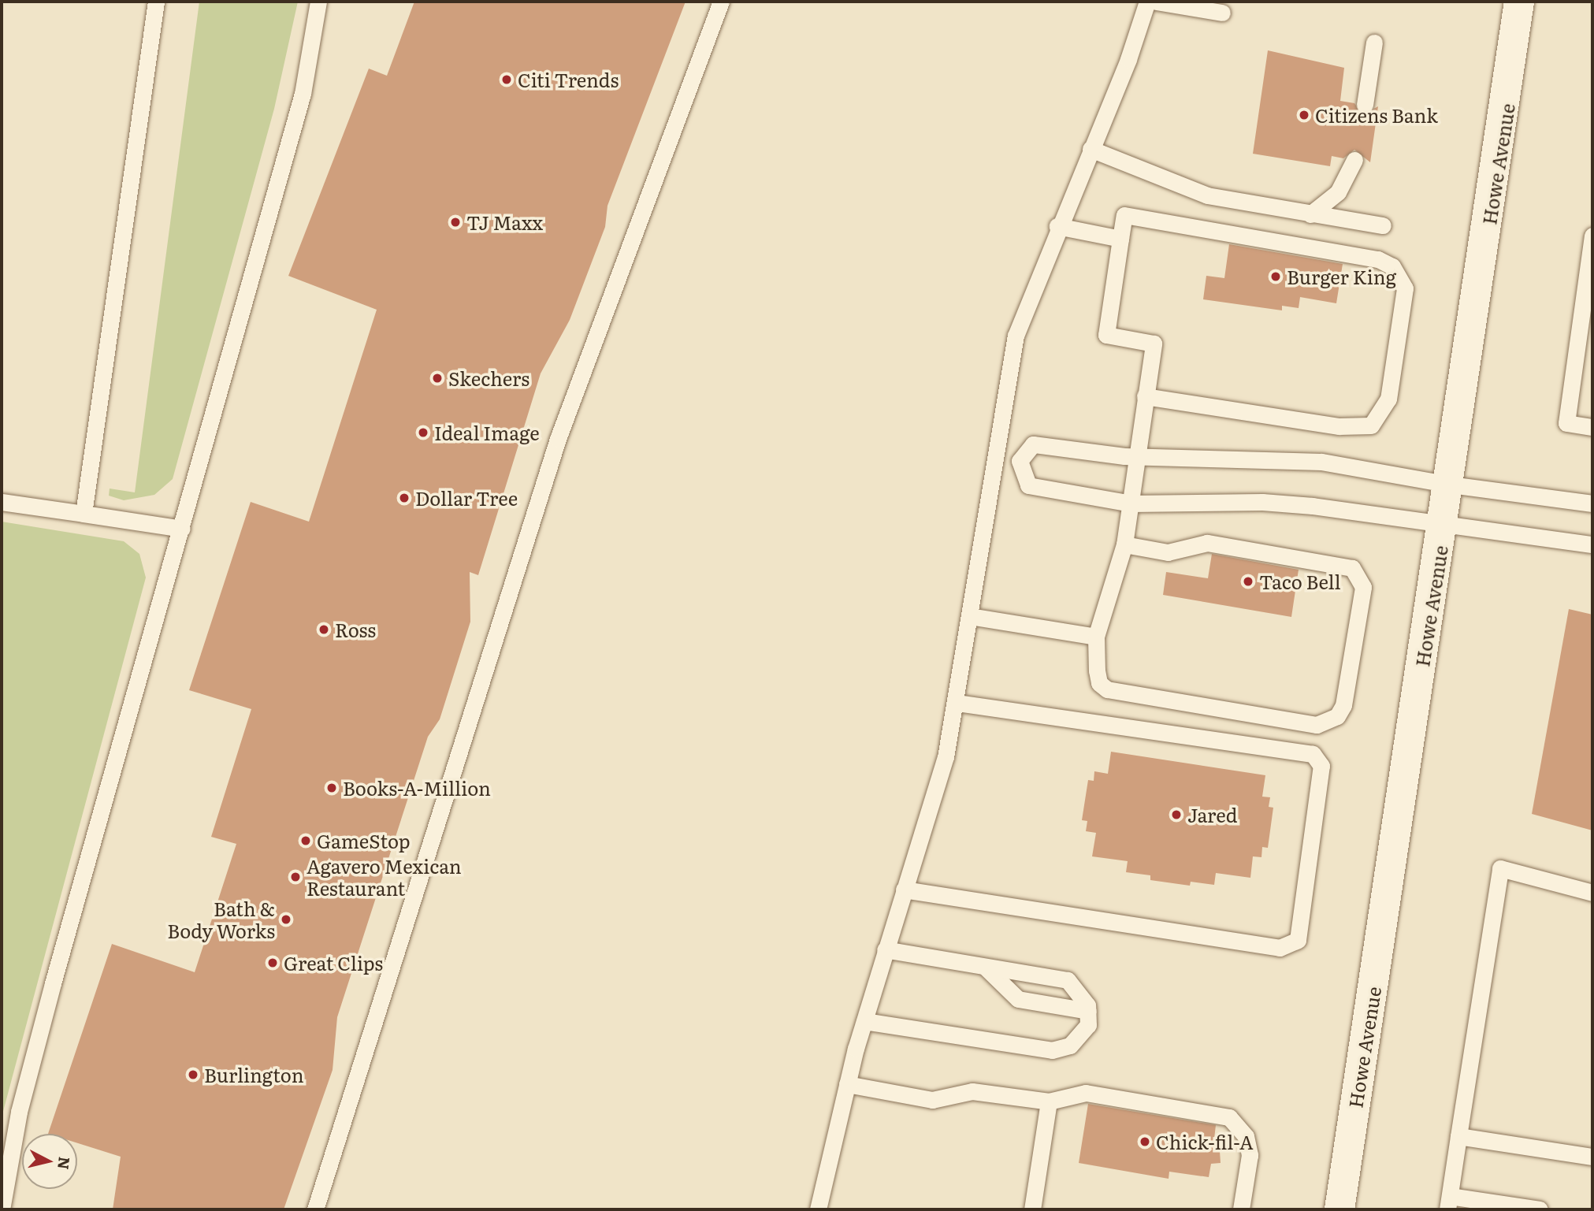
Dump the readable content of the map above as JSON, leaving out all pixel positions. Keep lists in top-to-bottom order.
{
  "streets": {
    "street": ["Howe Avenue"]
  },
  "places": [
    "Citi Trends",
    "Citizens Bank",
    "TJ Maxx",
    "Burger King",
    "Skechers",
    "Ideal Image",
    "Dollar Tree",
    "Taco Bell",
    "Ross",
    "Books-A-Million",
    "Jared",
    "GameStop",
    "Agavero Mexican Restaurant",
    "Bath & Body Works",
    "Great Clips",
    "Burlington",
    "Chick-fil-A"
  ],
  "north": "right"
}
